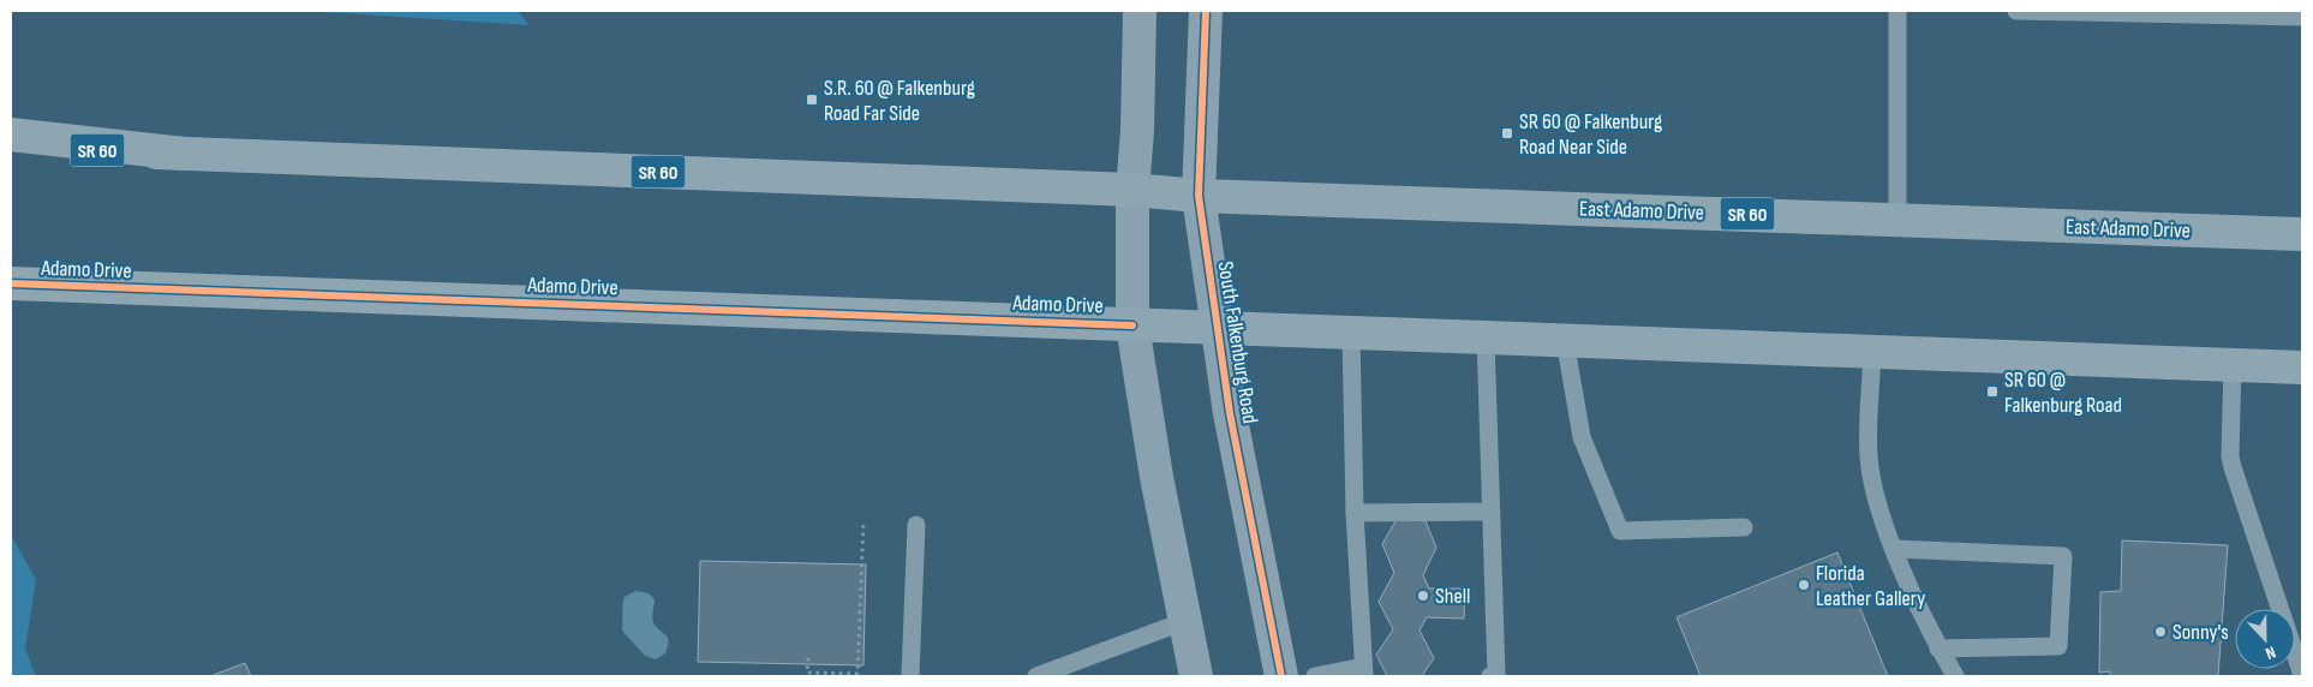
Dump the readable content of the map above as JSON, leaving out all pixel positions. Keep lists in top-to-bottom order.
{
  "streets": {
    "main road": ["SR 60", "East Adamo Drive", "Adamo Drive"],
    "street": ["South Falkenburg Road"]
  },
  "crossings": [
    ["SR 60", "East Adamo Drive"],
    ["SR 60", "South Falkenburg Road"],
    ["East Adamo Drive", "South Falkenburg Road"],
    ["Adamo Drive", "South Falkenburg Road"]
  ],
  "places": {
    "transit": ["S.R. 60 @ Falkenburg Road Far Side", "SR 60 @ Falkenburg Road Near Side", "SR 60 @ Falkenburg Road"],
    "other": ["Florida Leather Gallery", "Shell", "Sonny's"]
  },
  "north": "bottom"
}
